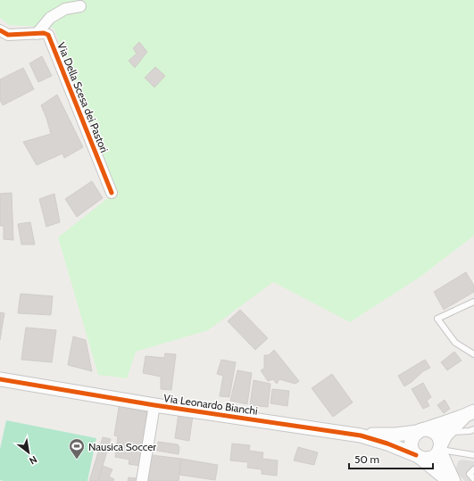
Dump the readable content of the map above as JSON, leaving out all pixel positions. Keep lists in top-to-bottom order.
{
  "streets": {
    "street": ["Via Della Scesa dei Pastori", "Via Leonardo Bianchi"]
  },
  "places": {
    "sports": ["Nausica Soccer"]
  },
  "scale_bar": "50 m",
  "north": "bottom right"
}
